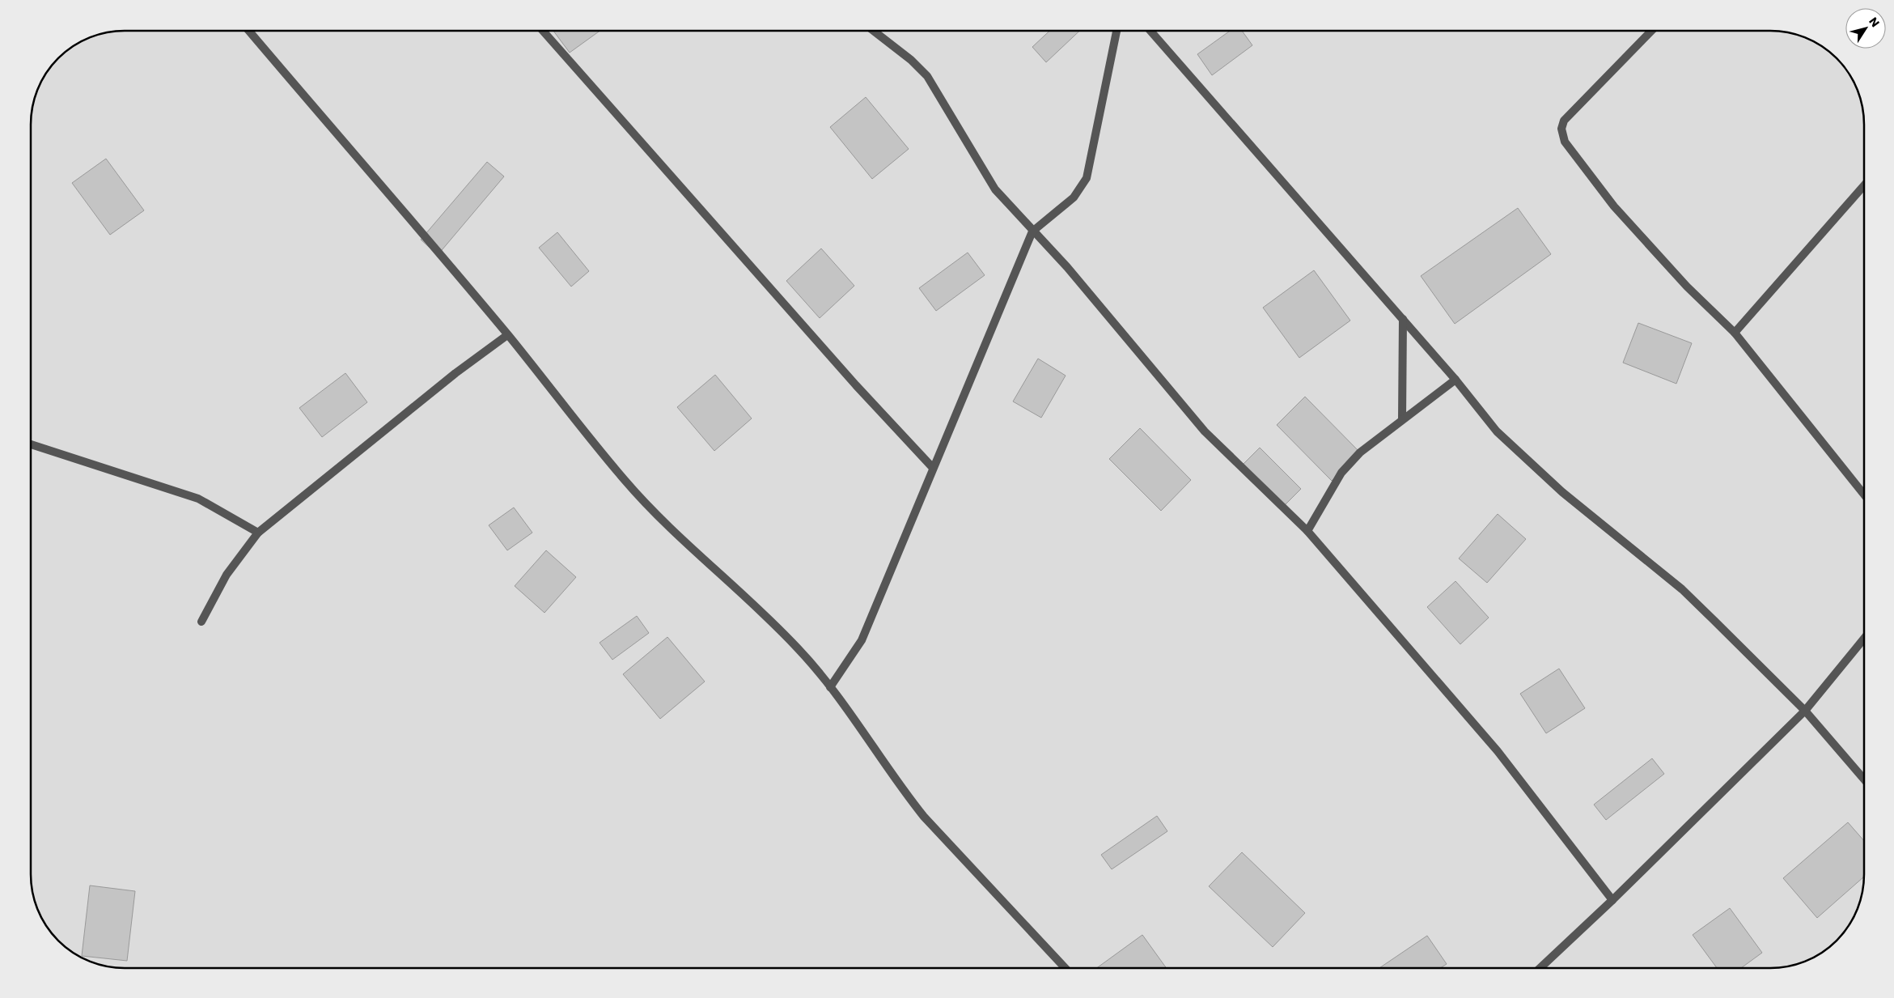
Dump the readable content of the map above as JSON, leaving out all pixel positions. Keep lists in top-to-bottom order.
{
  "north": "top right"
}
